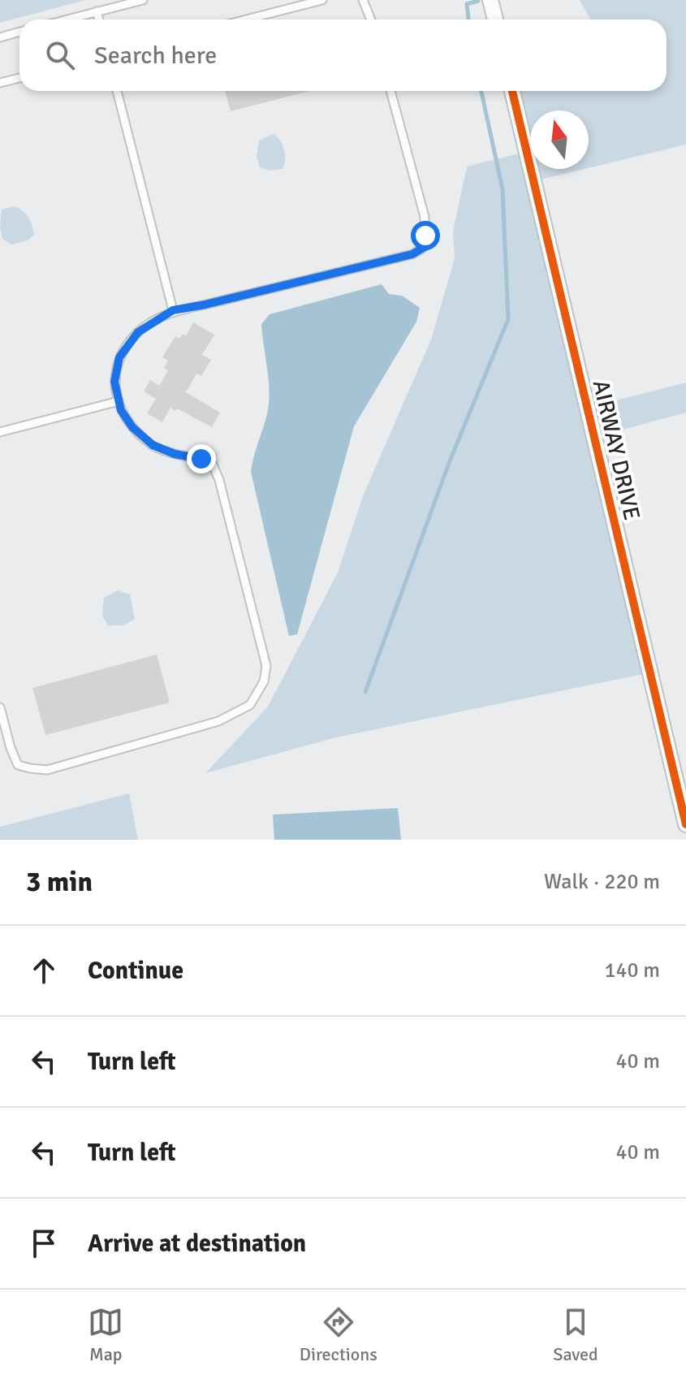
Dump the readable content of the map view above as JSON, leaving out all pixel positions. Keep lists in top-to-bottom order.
{
  "streets": {
    "street": ["AIRWAY DRIVE"]
  },
  "north": "top",
  "page": {
    "search": "Search here",
    "heading": ["3 min", "Walk · 220 m"],
    "list": [
      ["Continue", "140 m"],
      ["Turn left", "40 m"],
      ["Turn left", "40 m"],
      "Arrive at destination"
    ],
    "nav": ["Map", "Directions", "Saved"]
  }
}
